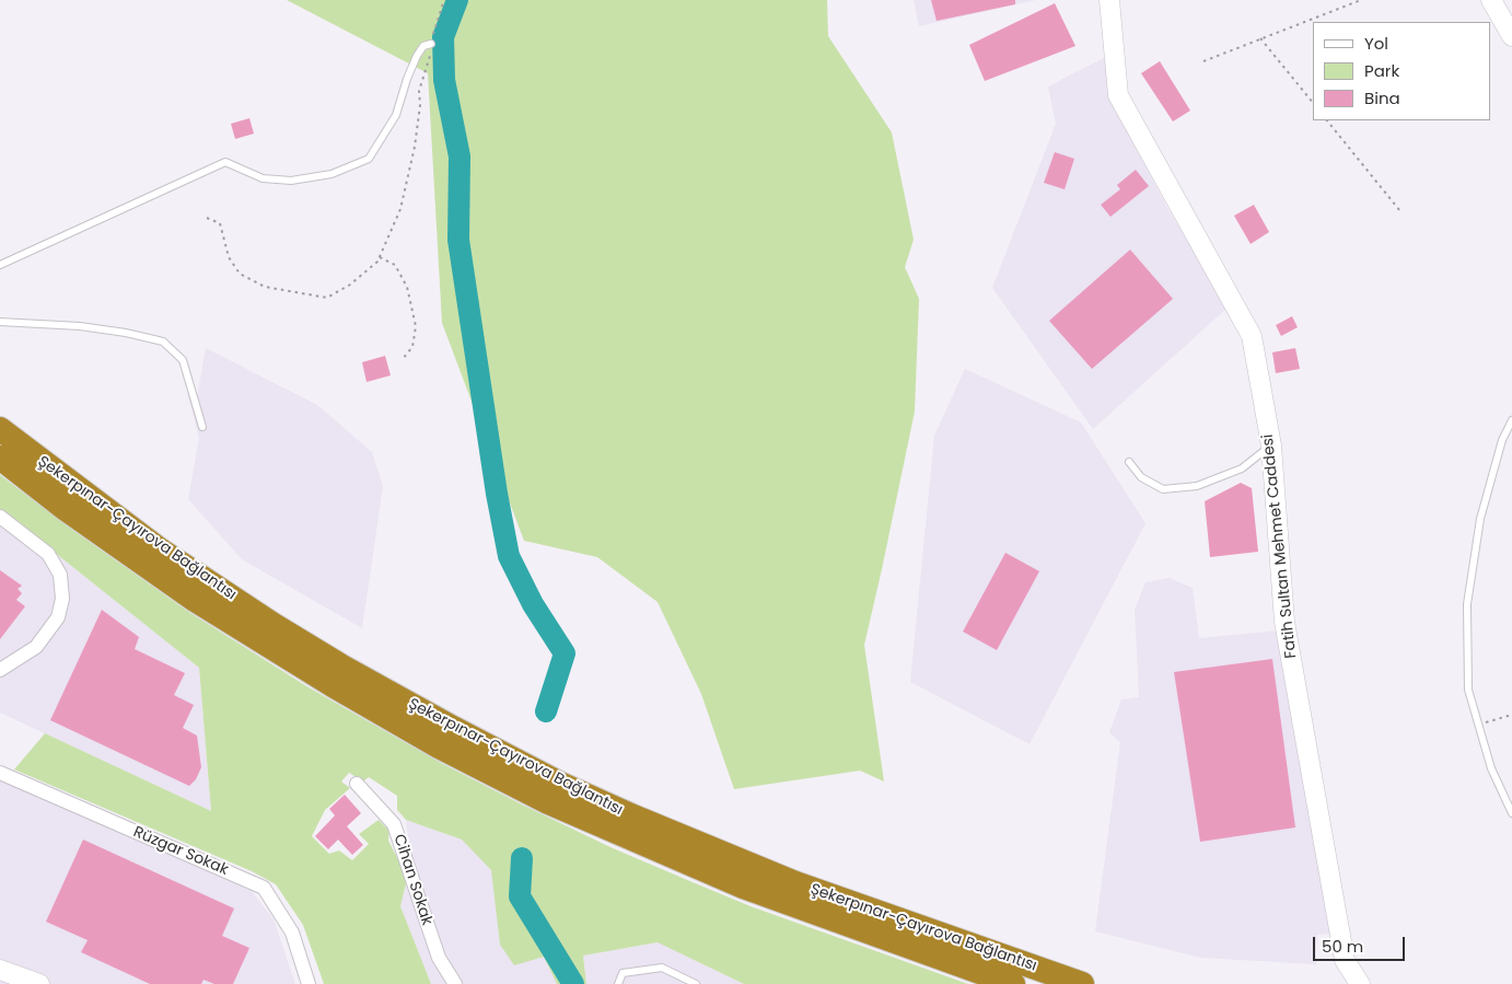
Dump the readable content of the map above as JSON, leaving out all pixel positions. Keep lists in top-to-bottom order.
{
  "streets": {
    "highway": ["Şekerpınar-Çayırova Bağlantısı"],
    "street": ["Fatih Sultan Mehmet Caddesi", "Rüzgar Sokak", "Cihan Sokak"]
  },
  "legend": ["Yol", "Park", "Bina"],
  "scale_bar": "50 m"
}
